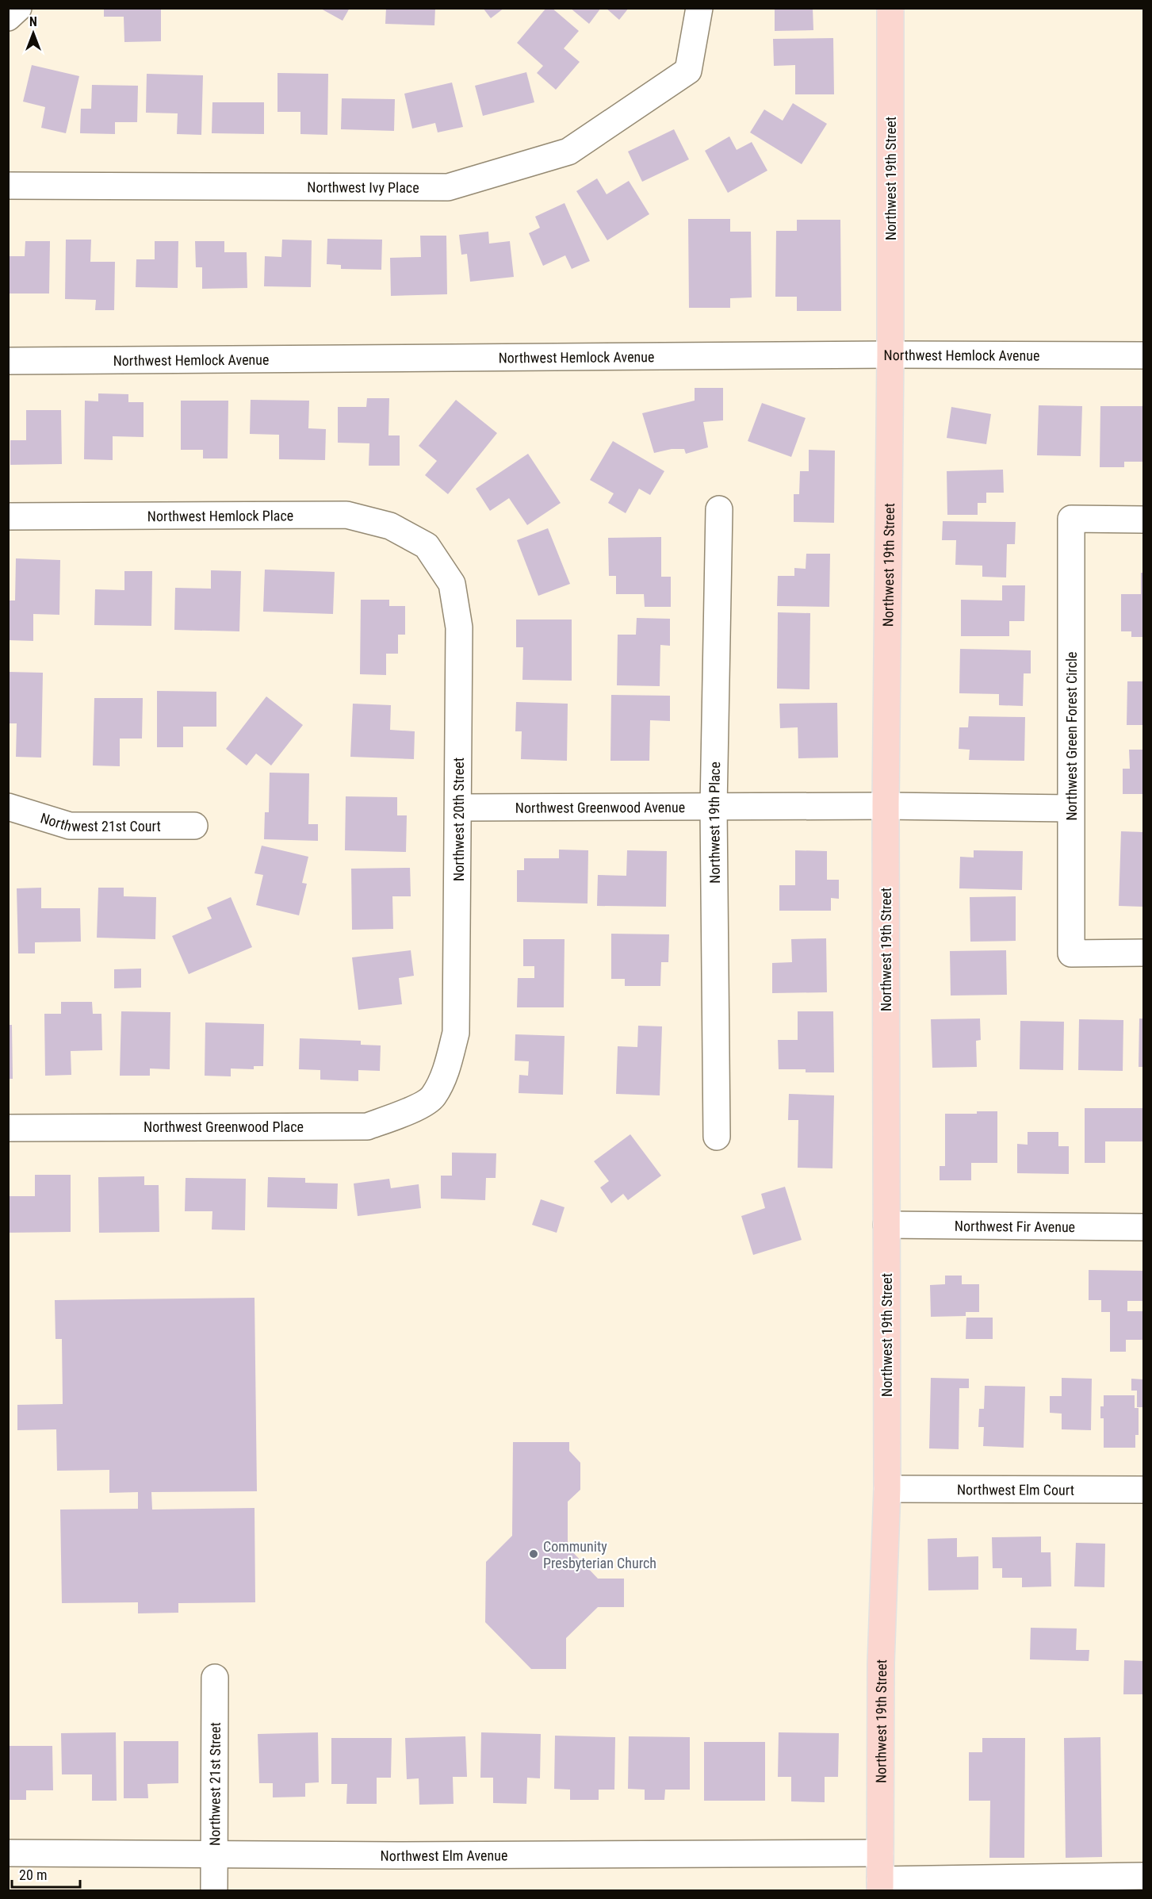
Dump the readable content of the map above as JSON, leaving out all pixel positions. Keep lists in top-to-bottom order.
{
  "streets": {
    "main road": ["Northwest 19th Street"],
    "street": [
      "Northwest Ivy Place",
      "Northwest Hemlock Avenue",
      "Northwest Hemlock Place",
      "Northwest Green Forest Circle",
      "Northwest Greenwood Avenue",
      "Northwest 20th Street",
      "Northwest 21st Court",
      "Northwest 19th Place",
      "Northwest Greenwood Place",
      "Northwest Fir Avenue",
      "Northwest Elm Court",
      "Northwest 21st Street",
      "Northwest Elm Avenue"
    ]
  },
  "crossings": [
    ["Northwest 19th Street", "Northwest Hemlock Avenue"],
    ["Northwest 19th Street", "Northwest Greenwood Avenue"],
    ["Northwest 19th Street", "Northwest Fir Avenue"],
    ["Northwest 19th Street", "Northwest Elm Court"],
    ["Northwest 19th Street", "Northwest Elm Avenue"],
    ["Northwest Hemlock Place", "Northwest 20th Street"],
    ["Northwest Green Forest Circle", "Northwest Greenwood Avenue"],
    ["Northwest Greenwood Avenue", "Northwest 20th Street"],
    ["Northwest Greenwood Avenue", "Northwest 19th Place"],
    ["Northwest 20th Street", "Northwest Greenwood Place"],
    ["Northwest 21st Street", "Northwest Elm Avenue"]
  ],
  "places": ["Community Presbyterian Church"],
  "scale_bar": "20 m",
  "north": "top"
}
